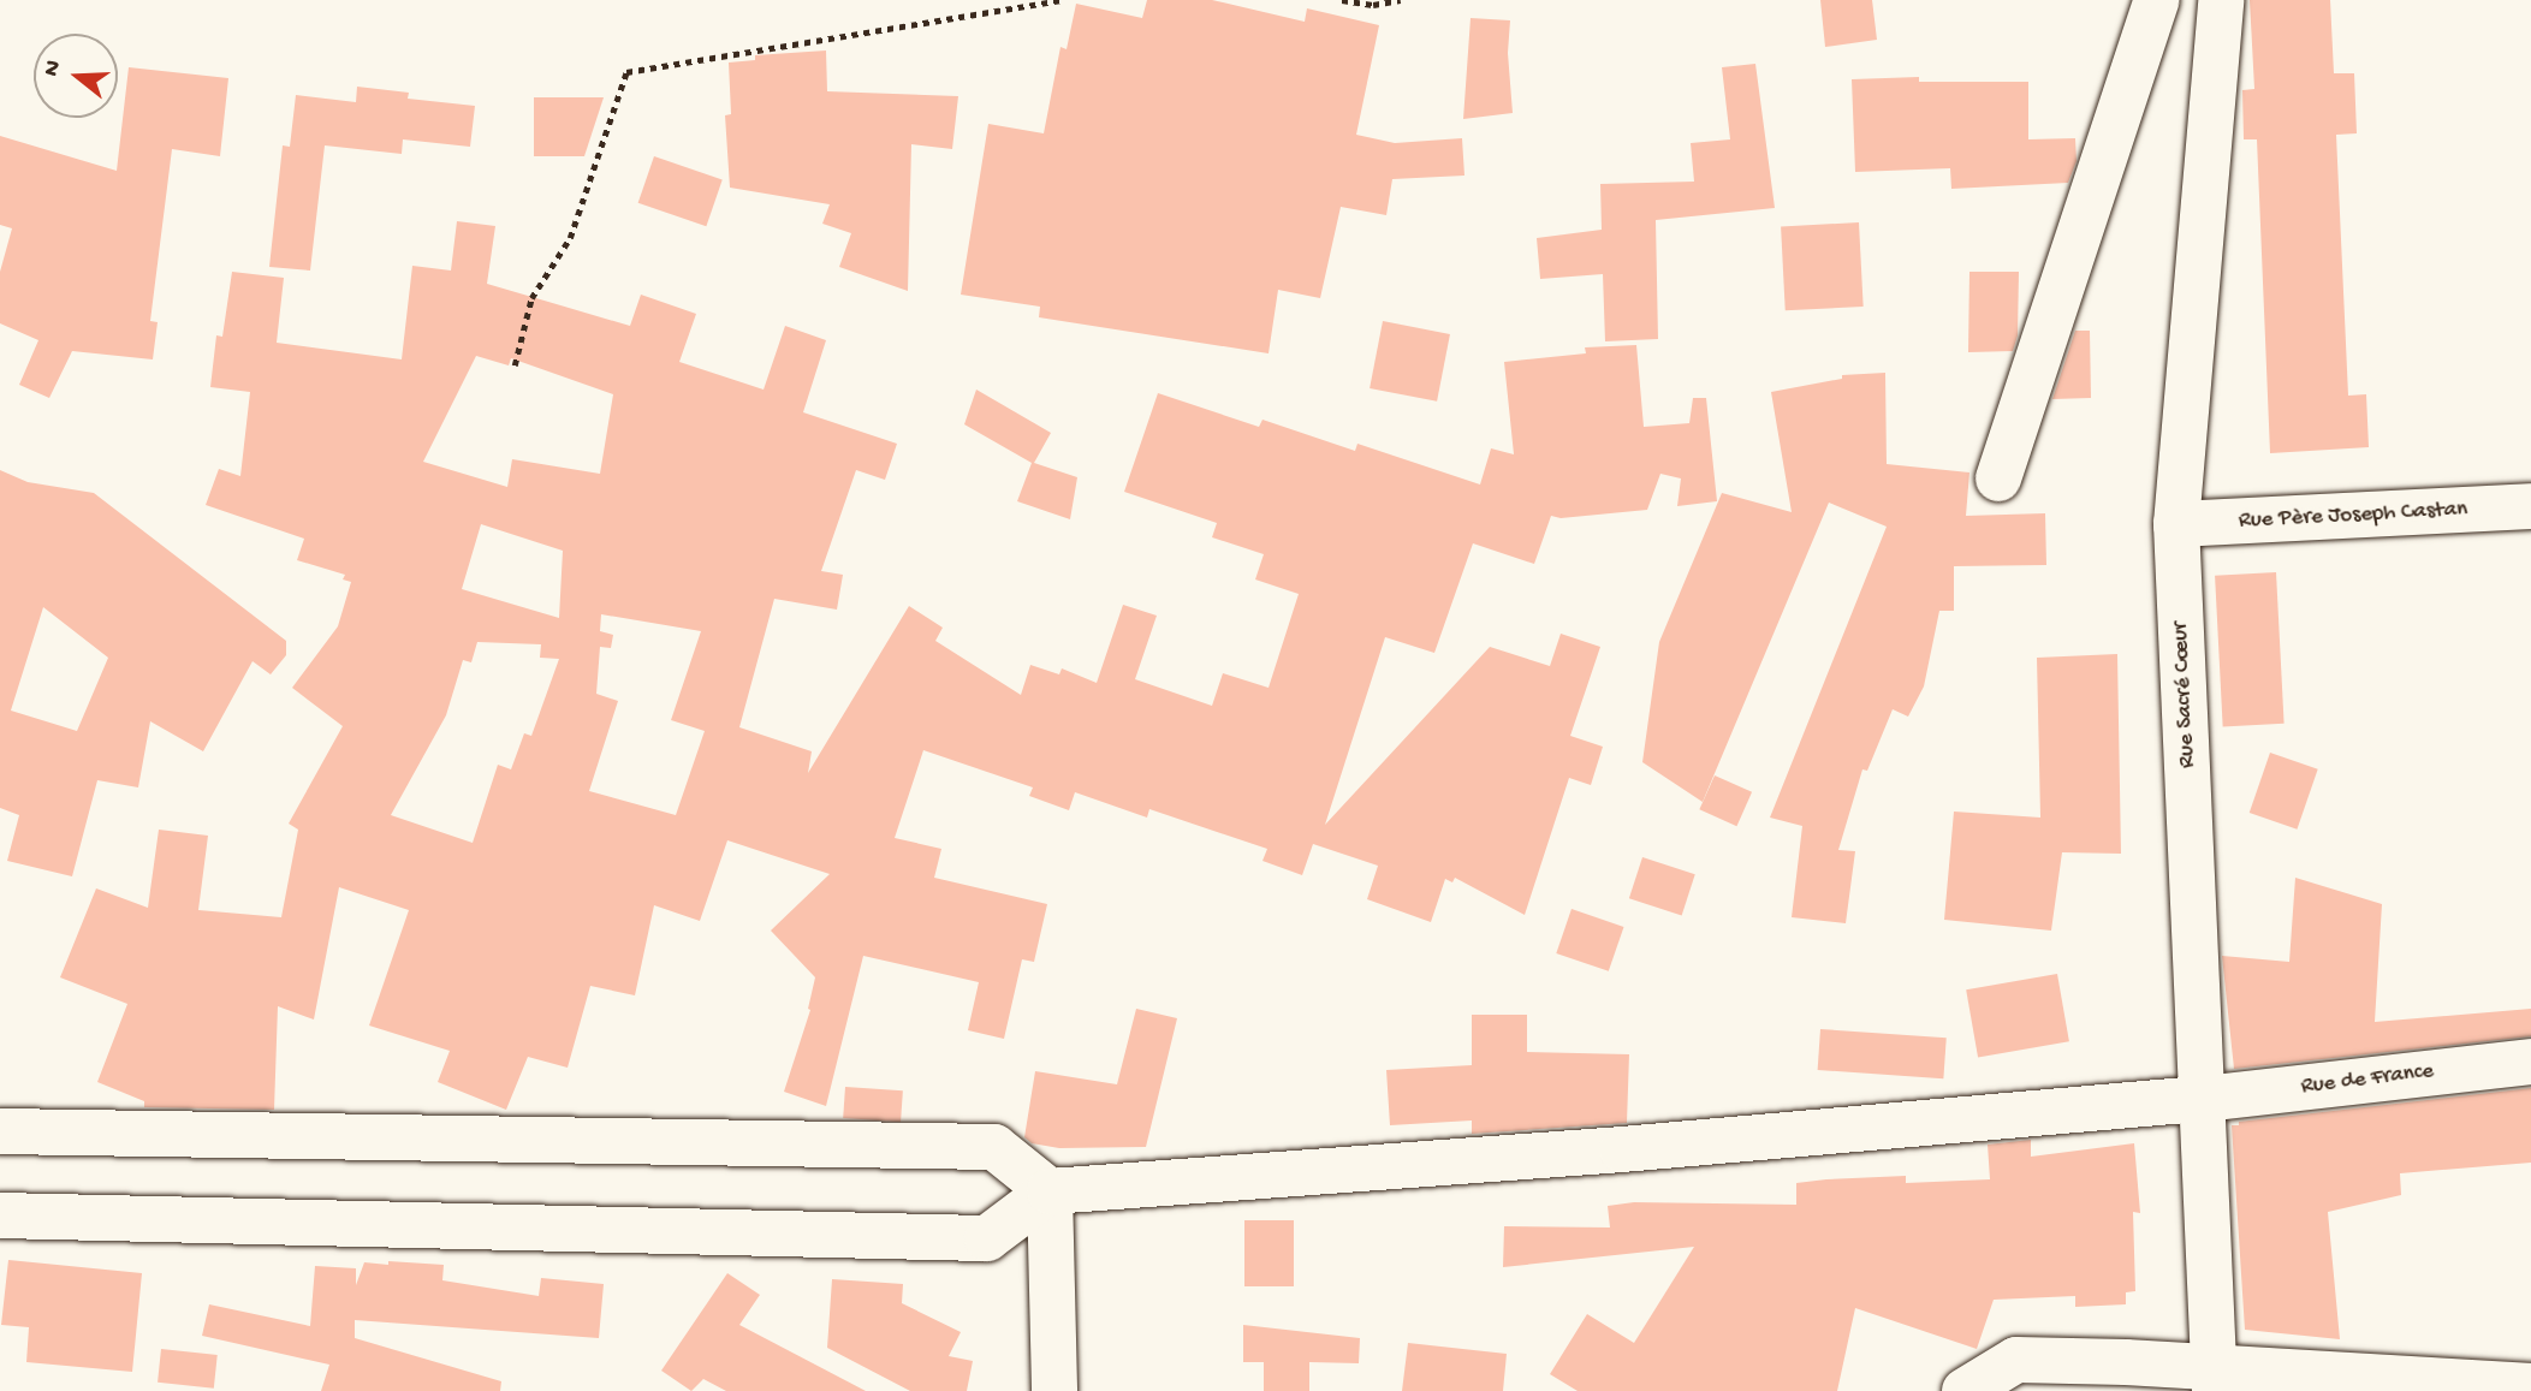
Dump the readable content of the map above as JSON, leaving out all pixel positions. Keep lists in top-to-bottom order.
{
  "streets": {
    "street": ["Rue Père Joseph Castan", "Rue Sacré Cœur", "Rue de France"]
  },
  "crossings": [
    ["Rue Père Joseph Castan", "Rue Sacré Cœur"],
    ["Rue Sacré Cœur", "Rue de France"]
  ],
  "north": "left"
}
